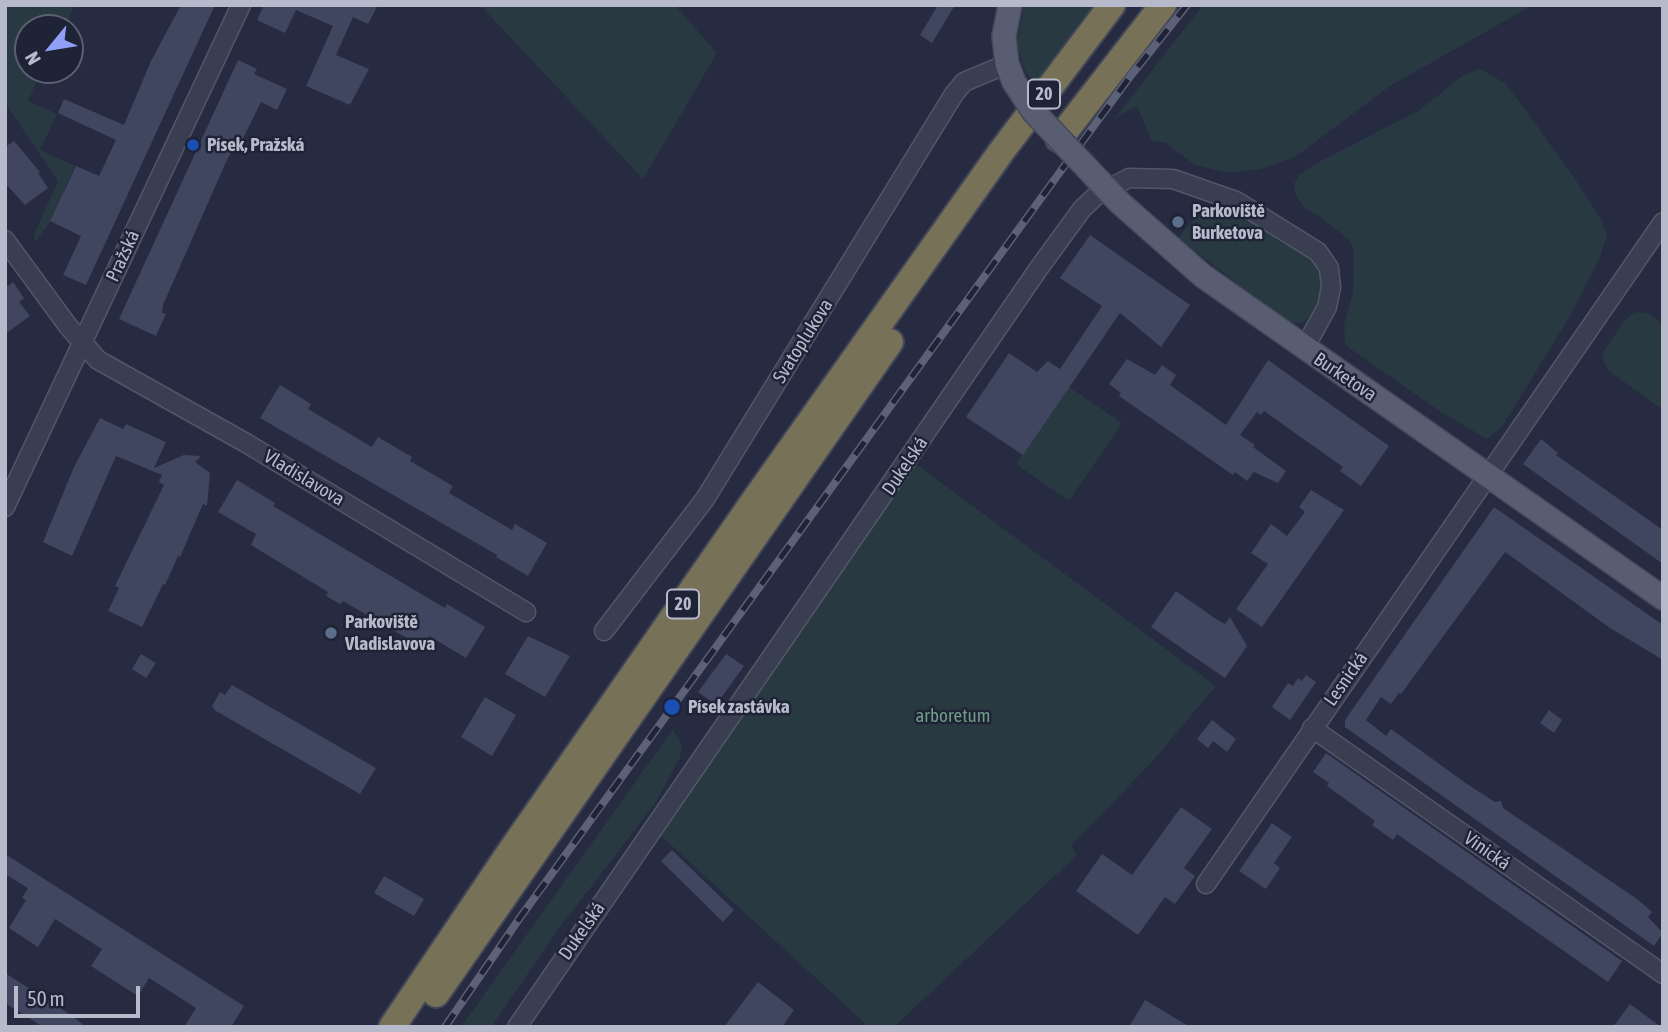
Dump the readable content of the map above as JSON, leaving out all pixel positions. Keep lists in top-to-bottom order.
{
  "streets": {
    "highway": ["20"],
    "main road": ["Burketova"],
    "street": [
      "Pražská",
      "Svatoplukova",
      "Dukelská",
      "Vladislavova",
      "Lesnická",
      "Vinická"
    ]
  },
  "crossings": [
    ["Pražská", "Vladislavova"],
    ["Svatoplukova", "Burketova"],
    ["Burketova", "Dukelská"],
    ["Burketova", "Lesnická"],
    ["Lesnická", "Vinická"]
  ],
  "parks": ["arboretum"],
  "places": [
    "Písek, Pražská",
    "Parkoviště Burketova",
    "Parkoviště Vladislavova",
    "Písek zastávka"
  ],
  "scale_bar": "50 m",
  "north": "bottom left"
}
